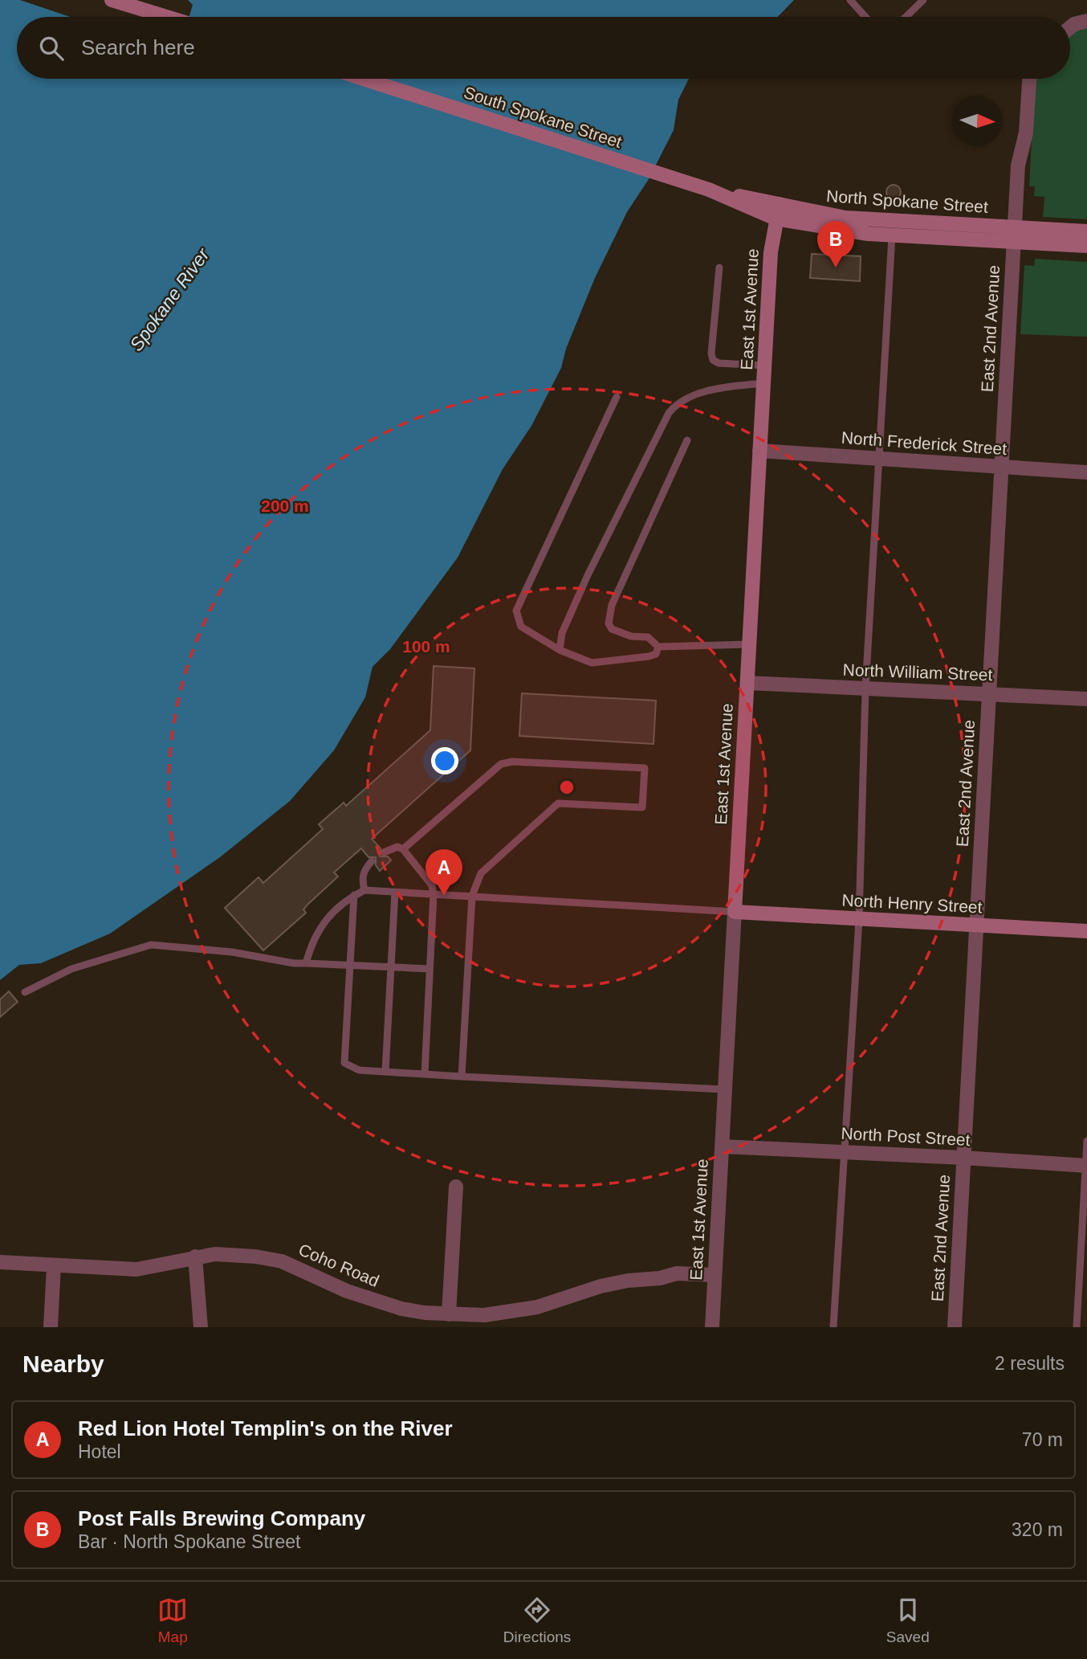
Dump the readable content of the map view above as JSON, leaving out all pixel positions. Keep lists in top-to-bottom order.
{
  "streets": {
    "main road": [
      "South Spokane Street",
      "North Spokane Street",
      "East 1st Avenue",
      "North Henry Street"
    ],
    "street": [
      "East 2nd Avenue",
      "North Frederick Street",
      "North William Street",
      "North Post Street",
      "Coho Road"
    ]
  },
  "crossings": [
    ["South Spokane Street", "North Spokane Street"],
    ["North Spokane Street", "East 1st Avenue"],
    ["North Spokane Street", "East 2nd Avenue"],
    ["East 1st Avenue", "North Frederick Street"],
    ["East 1st Avenue", "North William Street"],
    ["East 1st Avenue", "North Henry Street"],
    ["East 1st Avenue", "North Post Street"],
    ["East 1st Avenue", "Coho Road"],
    ["East 2nd Avenue", "North Frederick Street"],
    ["East 2nd Avenue", "North William Street"],
    ["East 2nd Avenue", "North Henry Street"],
    ["East 2nd Avenue", "North Post Street"]
  ],
  "water": ["Spokane River"],
  "north": "right",
  "page": {
    "search": "Search here",
    "pins": ["B", "A"],
    "heading": ["Nearby", "2 results"],
    "list": [
      {
        "mark": "A",
        "name": "Red Lion Hotel Templin's on the River",
        "note": "Hotel",
        "value": "70 m"
      },
      {
        "mark": "B",
        "name": "Post Falls Brewing Company",
        "note": "Bar · North Spokane Street",
        "value": "320 m"
      }
    ],
    "nav": ["Map", "Directions", "Saved"]
  },
  "rings": ["200 m", "100 m"]
}
